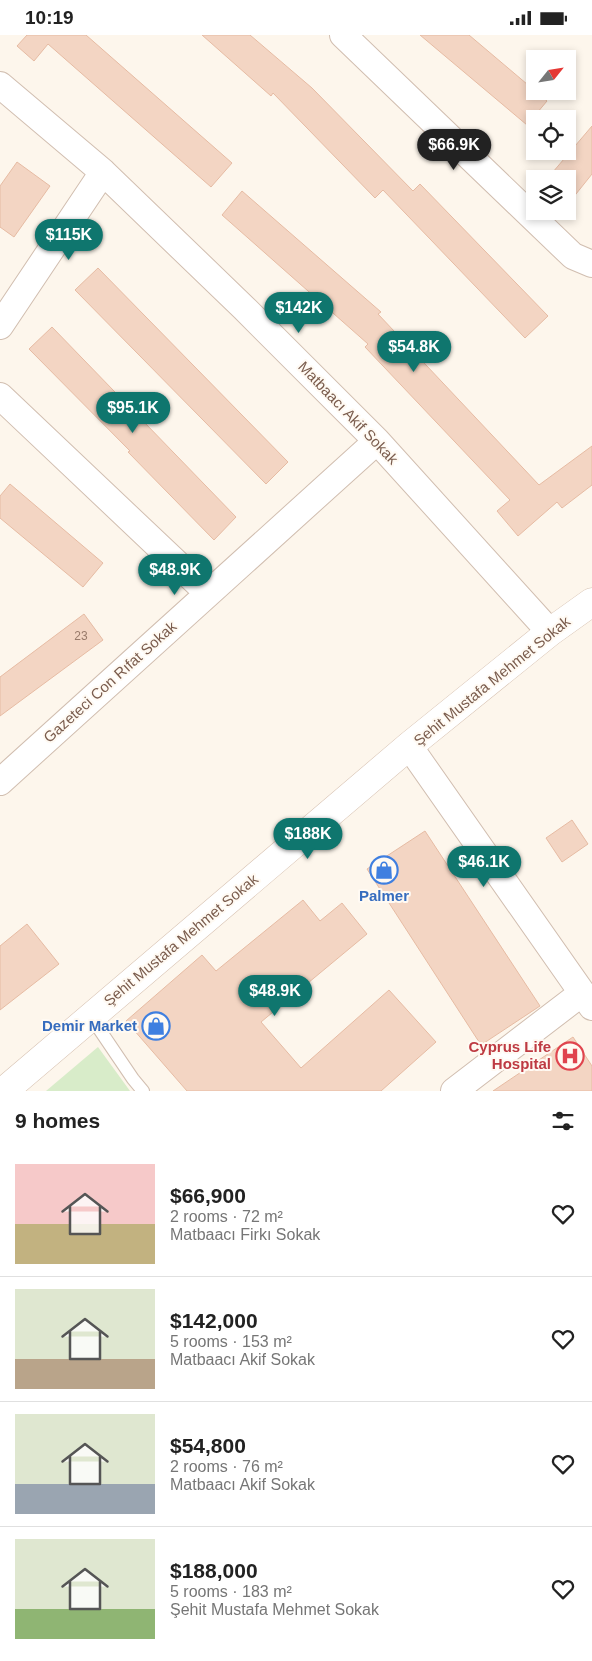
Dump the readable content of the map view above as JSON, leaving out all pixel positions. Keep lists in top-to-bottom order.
{
  "streets": {
    "main road": ["Şehit Mustafa Mehmet Sokak"],
    "street": ["Matbaacı Akif Sokak", "Gazeteci Con Rıfat Sokak"]
  },
  "crossings": [
    ["Matbaacı Akif Sokak", "Şehit Mustafa Mehmet Sokak"],
    ["Matbaacı Akif Sokak", "Gazeteci Con Rıfat Sokak"]
  ],
  "places": {
    "shop": ["Palmer", "Demir Market"],
    "hospital": ["Cyprus Life Hospital"]
  },
  "house_numbers": ["23"],
  "north": "top right",
  "page": {
    "status": "10:19",
    "price": [
      "$66.9K",
      "$115K",
      "$142K",
      "$54.8K",
      "$95.1K",
      "$48.9K",
      "$188K",
      "$46.1K",
      "$48.9K"
    ],
    "heading": "9 homes",
    "list": [
      {
        "name": "$66,900",
        "note": "2 rooms · 72 m² · Matbaacı Firkı Sokak"
      },
      {
        "name": "$142,000",
        "note": "5 rooms · 153 m² · Matbaacı Akif Sokak"
      },
      {
        "name": "$54,800",
        "note": "2 rooms · 76 m² · Matbaacı Akif Sokak"
      },
      {
        "name": "$188,000",
        "note": "5 rooms · 183 m² · Şehit Mustafa Mehmet Sokak"
      }
    ]
  }
}
